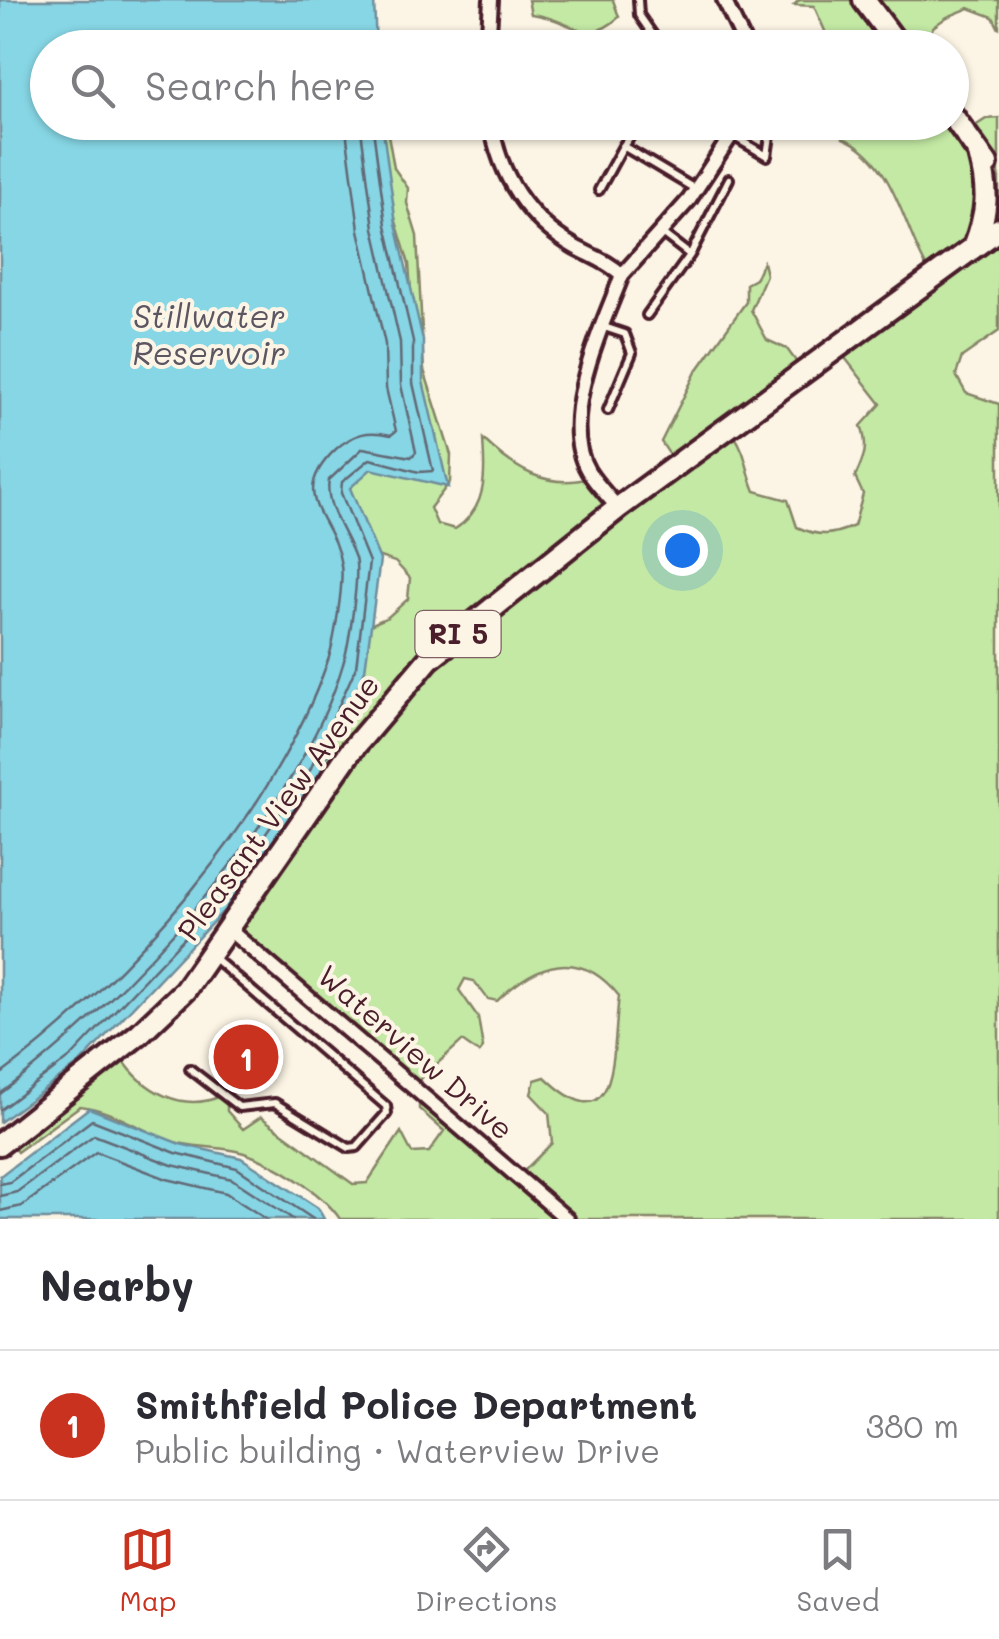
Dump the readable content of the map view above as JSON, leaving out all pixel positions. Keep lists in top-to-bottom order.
{
  "streets": {
    "main road": ["RI 5", "Pleasant View Avenue"],
    "street": ["Waterview Drive"]
  },
  "crossings": [
    ["Pleasant View Avenue", "Waterview Drive"]
  ],
  "water": ["Stillwater Reservoir"],
  "page": {
    "search": "Search here",
    "pins": "1",
    "heading": "Nearby",
    "list": [
      {
        "mark": "1",
        "name": "Smithfield Police Department",
        "note": "Public building · Waterview Drive",
        "value": "380 m"
      }
    ],
    "nav": ["Map", "Directions", "Saved"]
  }
}
